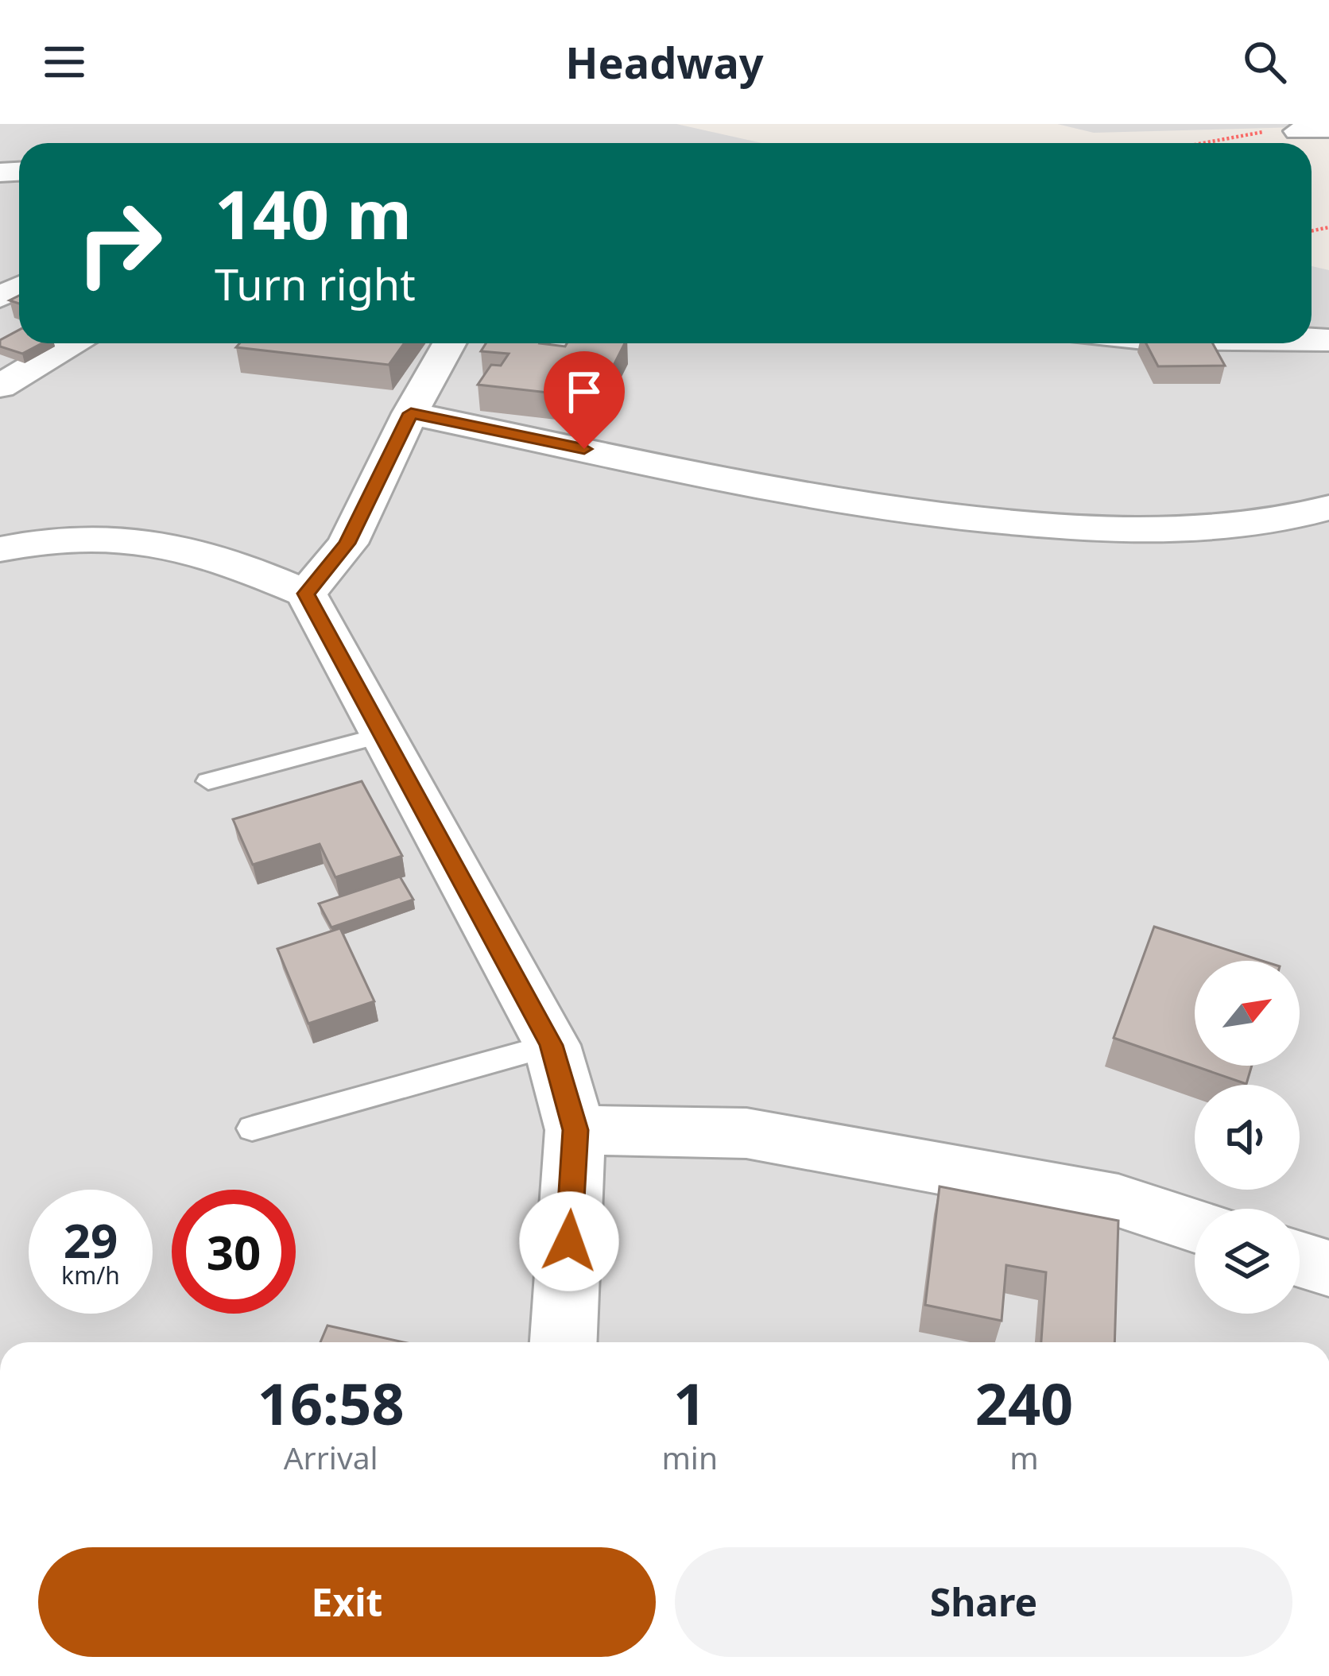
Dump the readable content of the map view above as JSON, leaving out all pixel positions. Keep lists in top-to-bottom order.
{
  "north": "top right",
  "page": {
    "header": "Headway",
    "turn": ["140 m", "Turn right"],
    "speed": "29 km/h",
    "limit": "30",
    "eta": [
      "16:58",
      "Arrival",
      "1",
      "min",
      "240",
      "m"
    ],
    "buttons": ["Exit", "Share"]
  }
}
